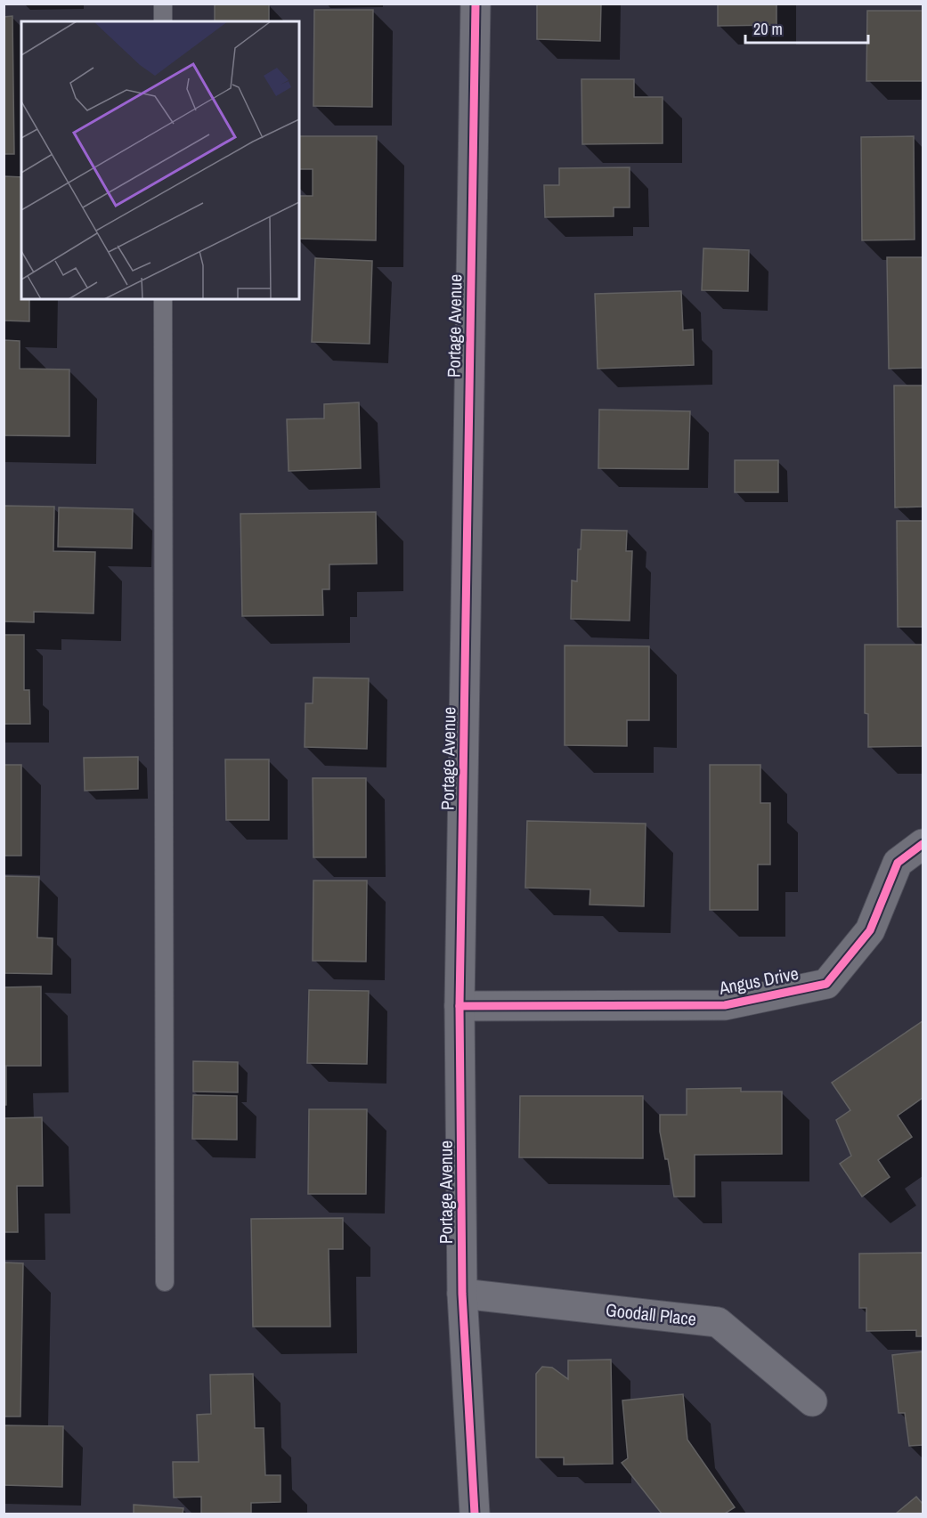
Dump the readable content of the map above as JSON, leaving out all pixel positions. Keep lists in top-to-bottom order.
{
  "streets": {
    "street": ["Portage Avenue", "Angus Drive", "Goodall Place"]
  },
  "crossings": [
    ["Portage Avenue", "Angus Drive"],
    ["Portage Avenue", "Goodall Place"]
  ],
  "scale_bar": "20 m"
}
